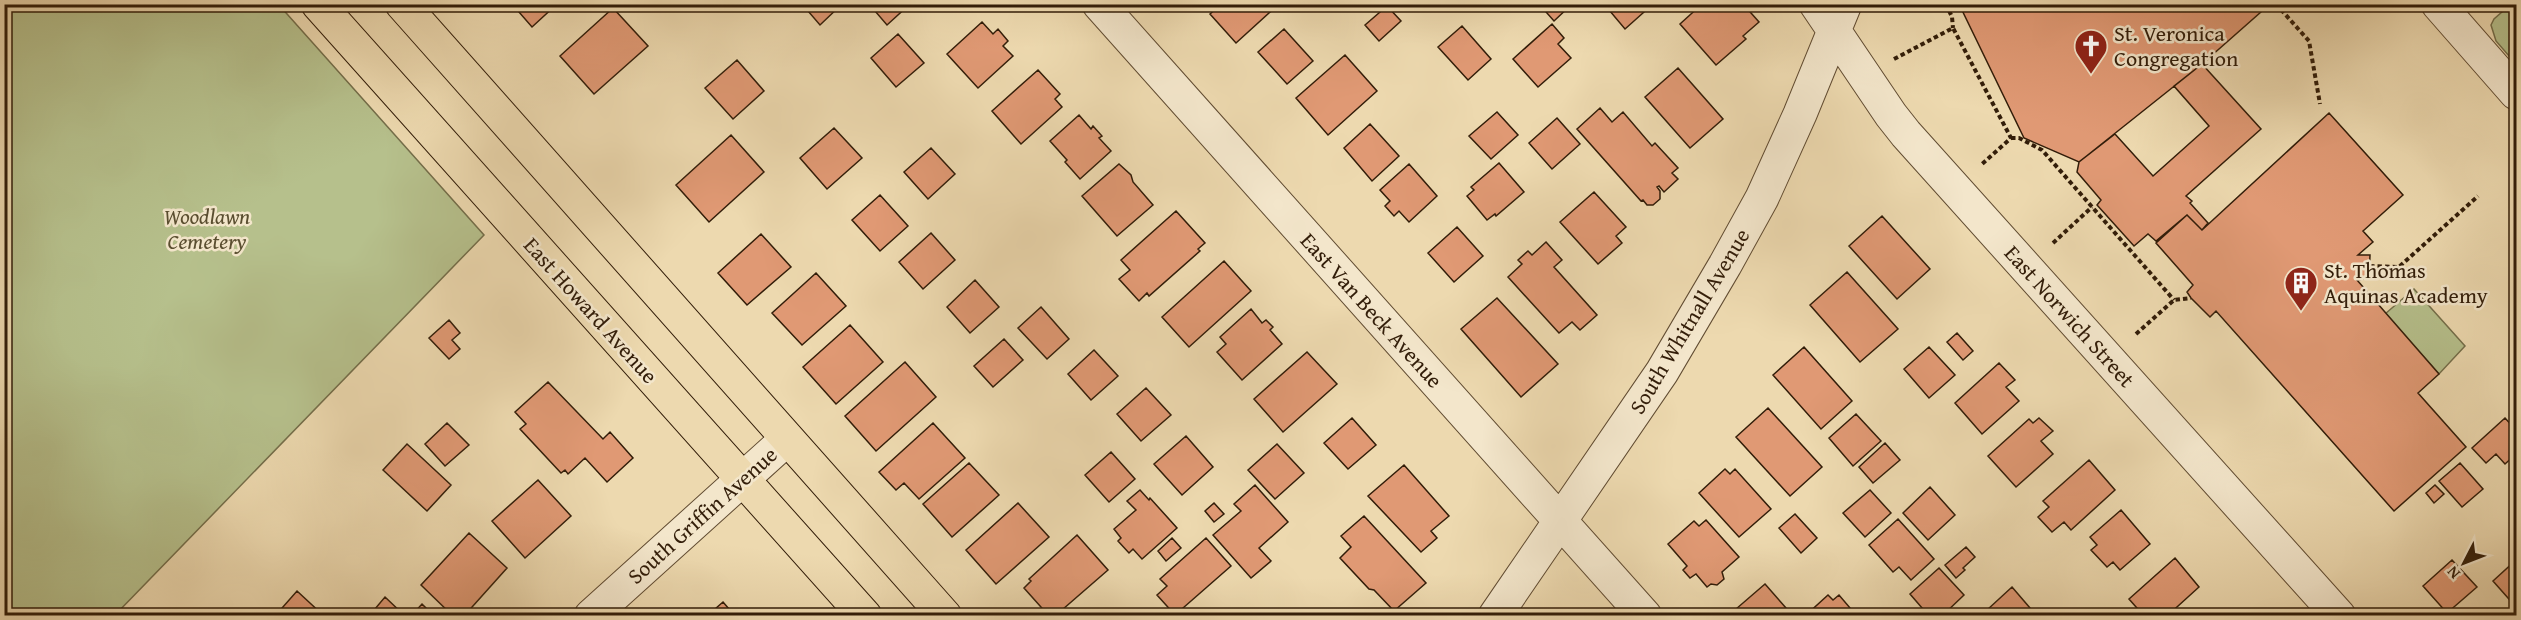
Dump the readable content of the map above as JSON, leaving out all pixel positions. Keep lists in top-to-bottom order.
{
  "streets": {
    "main road": ["East Howard Avenue"],
    "street": [
      "East Van Beck Avenue",
      "East Norwich Street",
      "South Whitnall Avenue",
      "South Griffin Avenue"
    ]
  },
  "crossings": [
    ["East Howard Avenue", "South Griffin Avenue"],
    ["East Van Beck Avenue", "South Whitnall Avenue"],
    ["East Norwich Street", "South Whitnall Avenue"]
  ],
  "parks": ["Woodlawn Cemetery"],
  "places": {
    "church": ["St. Veronica Congregation"],
    "building": ["St. Thomas Aquinas Academy"]
  },
  "north": "bottom left"
}
